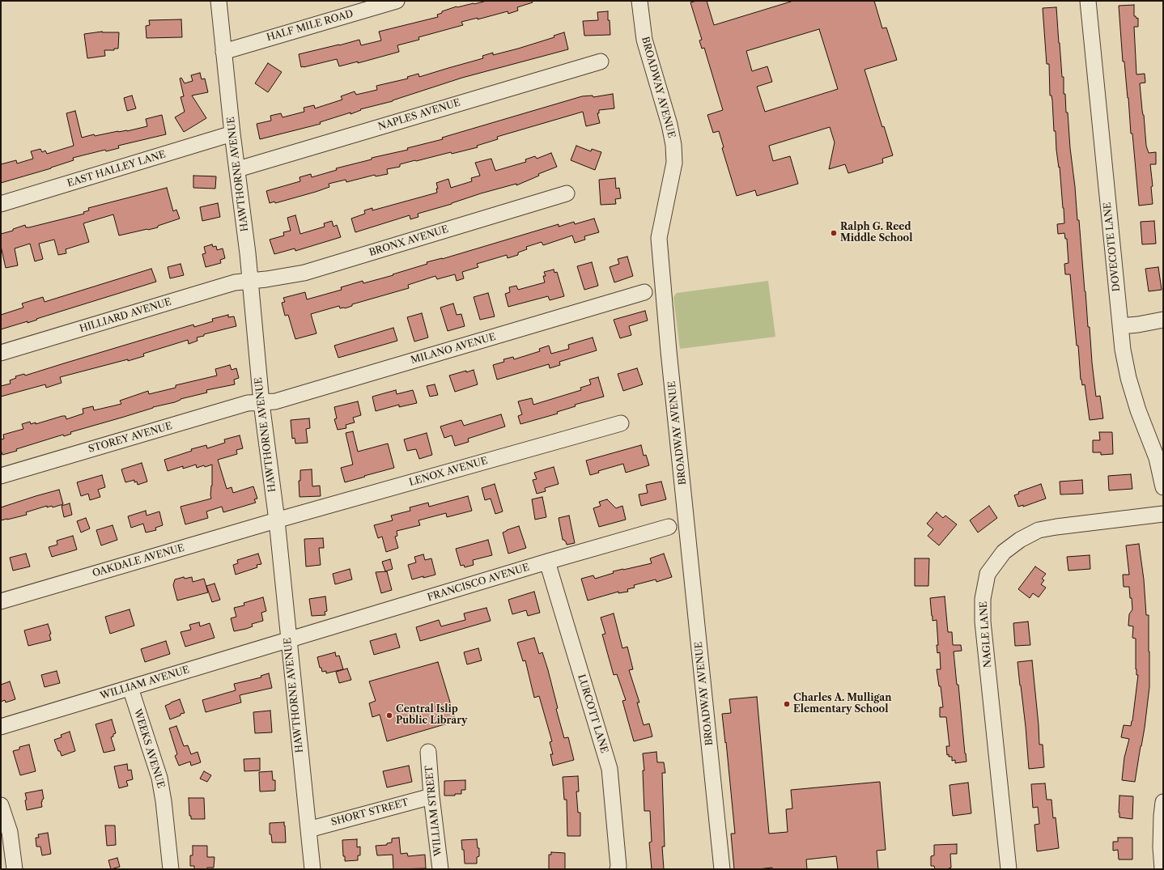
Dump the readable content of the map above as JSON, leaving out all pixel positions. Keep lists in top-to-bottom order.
{
  "streets": {
    "street": [
      "HALF MILE ROAD",
      "BROADWAY AVENUE",
      "NAPLES AVENUE",
      "EAST HALLEY LANE",
      "HAWTHORNE AVENUE",
      "BRONX AVENUE",
      "DOVECOTE LANE",
      "HILLIARD AVENUE",
      "MILANO AVENUE",
      "STOREY AVENUE",
      "LENOX AVENUE",
      "OAKDALE AVENUE",
      "FRANCISCO AVENUE",
      "NAGLE LANE",
      "WILLIAM AVENUE",
      "LURCOTT LANE",
      "WEEKS AVENUE",
      "WILLIAM STREET",
      "SHORT STREET"
    ]
  },
  "crossings": [
    ["HALF MILE ROAD", "HAWTHORNE AVENUE"],
    ["NAPLES AVENUE", "HAWTHORNE AVENUE"],
    ["EAST HALLEY LANE", "HAWTHORNE AVENUE"],
    ["HAWTHORNE AVENUE", "BRONX AVENUE"],
    ["HAWTHORNE AVENUE", "HILLIARD AVENUE"],
    ["HAWTHORNE AVENUE", "MILANO AVENUE"],
    ["HAWTHORNE AVENUE", "STOREY AVENUE"],
    ["HAWTHORNE AVENUE", "LENOX AVENUE"],
    ["HAWTHORNE AVENUE", "OAKDALE AVENUE"],
    ["HAWTHORNE AVENUE", "FRANCISCO AVENUE"],
    ["HAWTHORNE AVENUE", "WILLIAM AVENUE"],
    ["HAWTHORNE AVENUE", "SHORT STREET"],
    ["BRONX AVENUE", "HILLIARD AVENUE"],
    ["MILANO AVENUE", "STOREY AVENUE"],
    ["LENOX AVENUE", "OAKDALE AVENUE"],
    ["FRANCISCO AVENUE", "WILLIAM AVENUE"],
    ["FRANCISCO AVENUE", "LURCOTT LANE"],
    ["WILLIAM AVENUE", "WEEKS AVENUE"],
    ["WILLIAM STREET", "SHORT STREET"]
  ],
  "places": ["Ralph G. Reed Middle School", "Charles A. Mulligan Elementary School", "Central Islip Public Library"]
}
